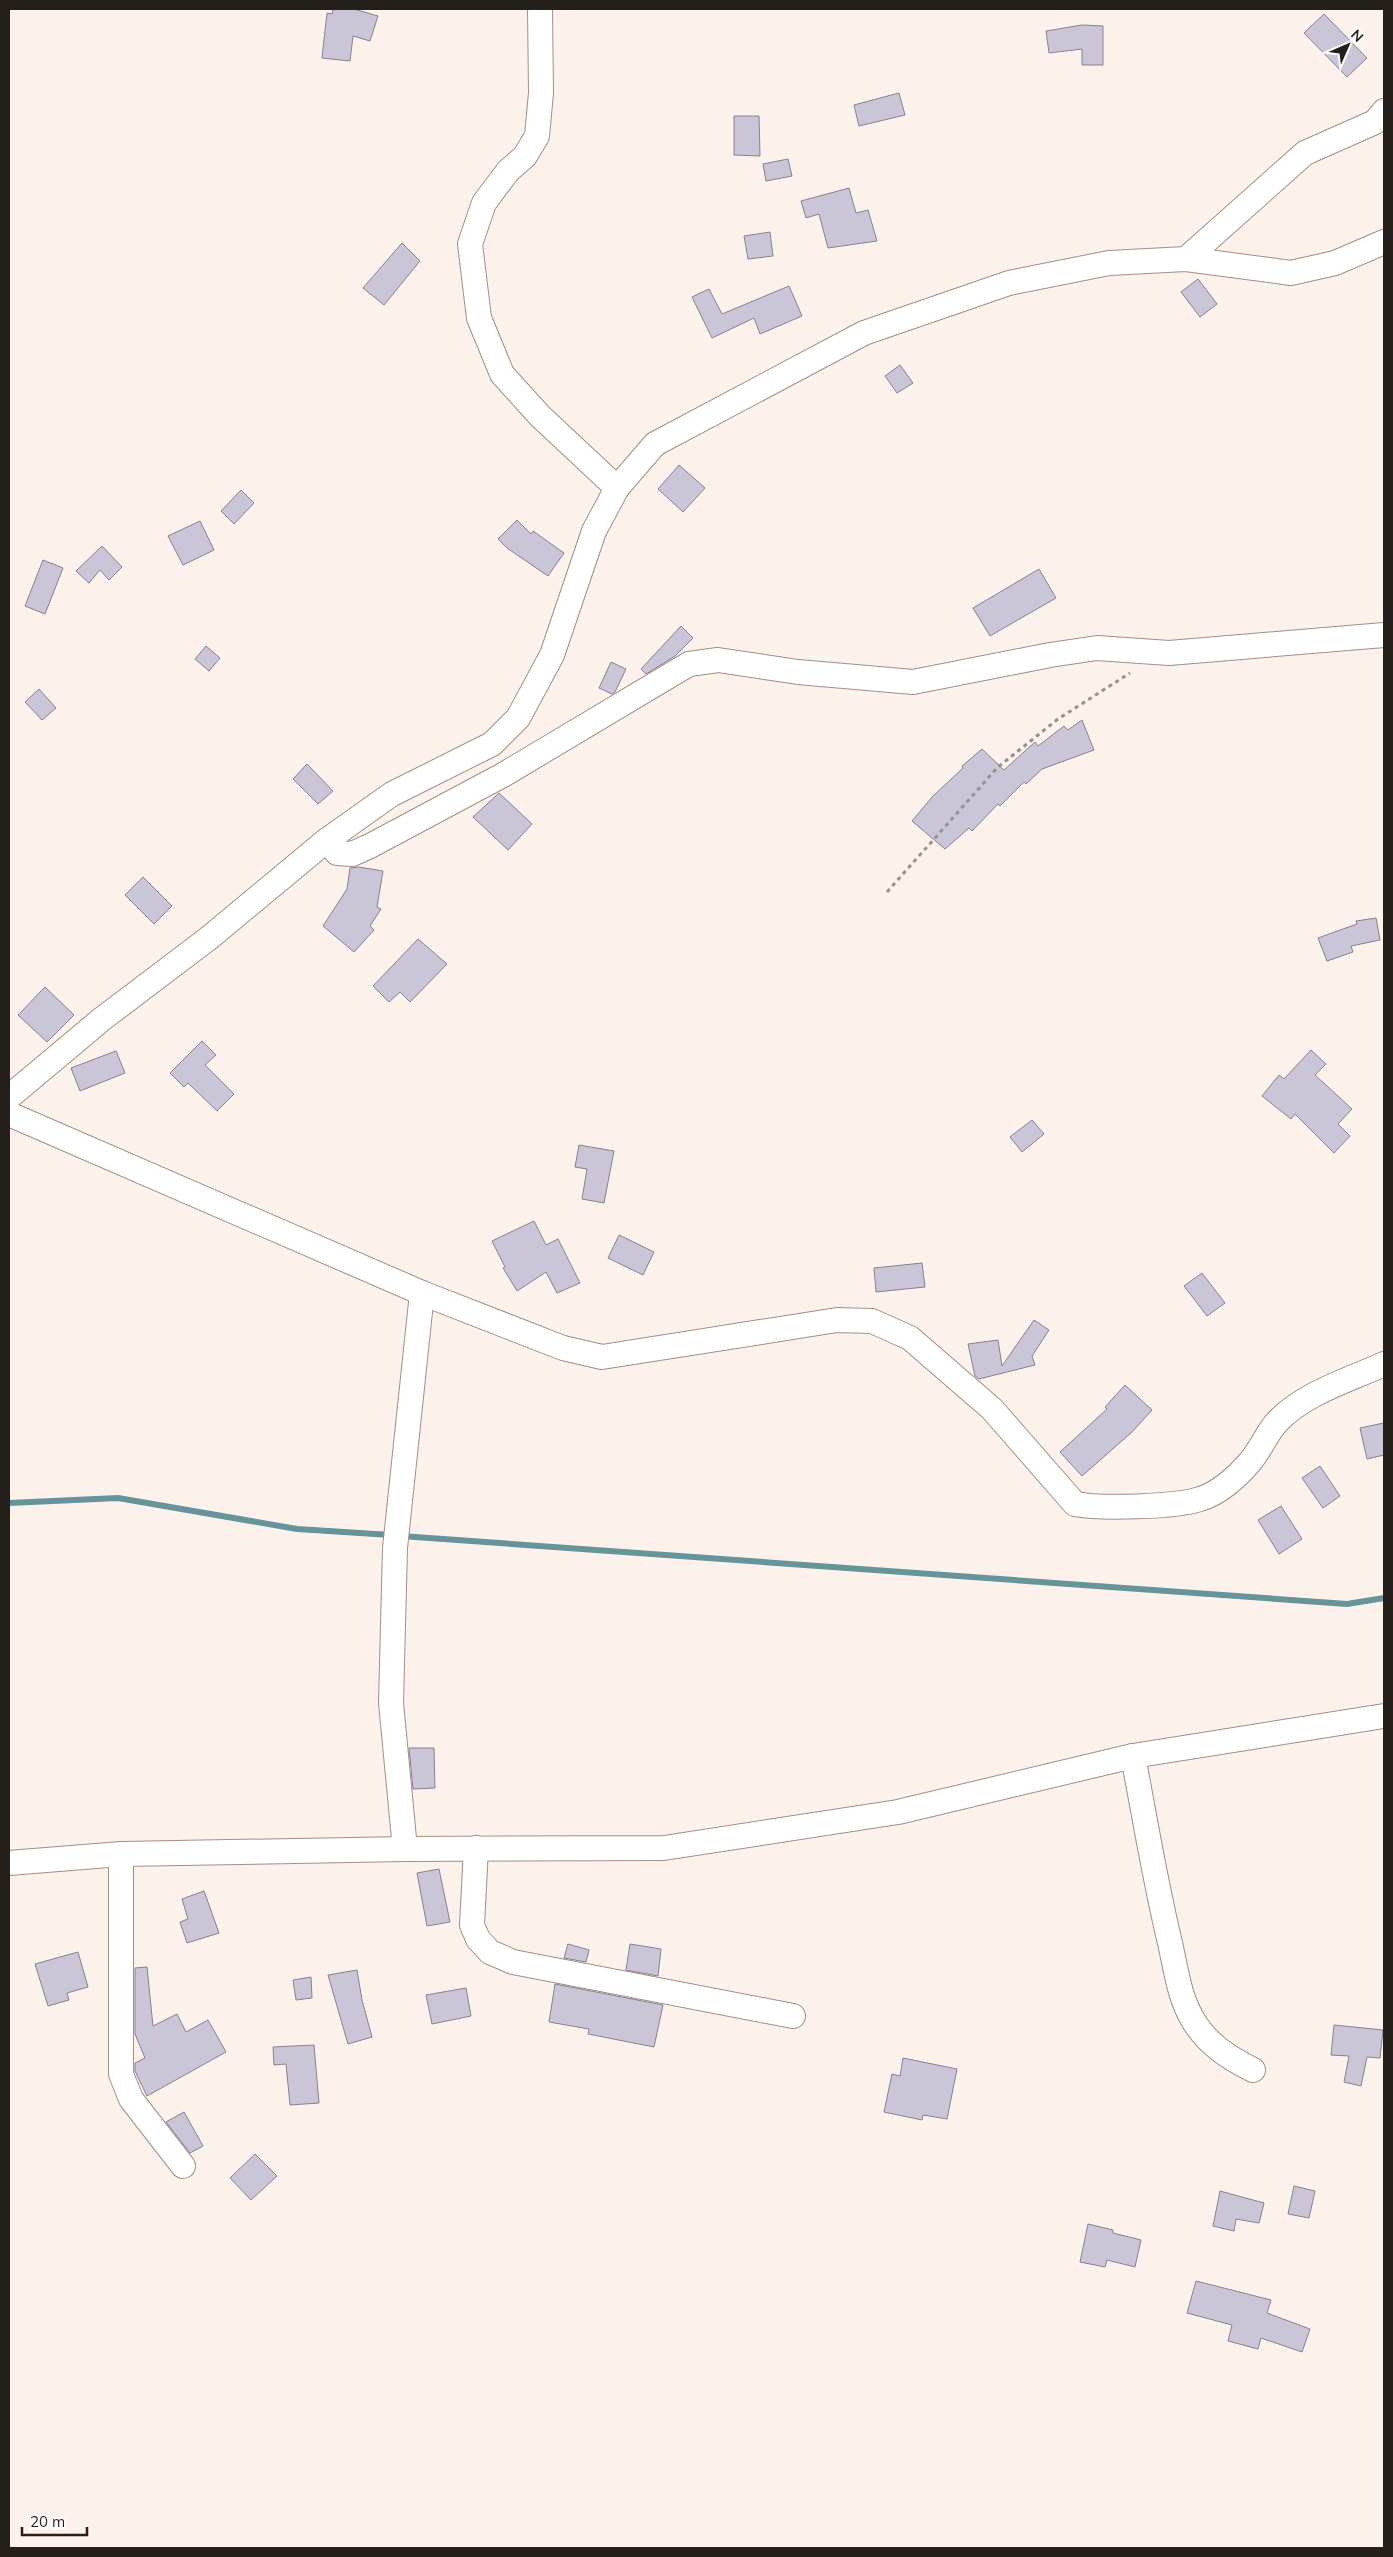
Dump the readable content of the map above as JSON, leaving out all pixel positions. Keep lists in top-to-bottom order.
{
  "scale_bar": "20 m",
  "north": "top right"
}
